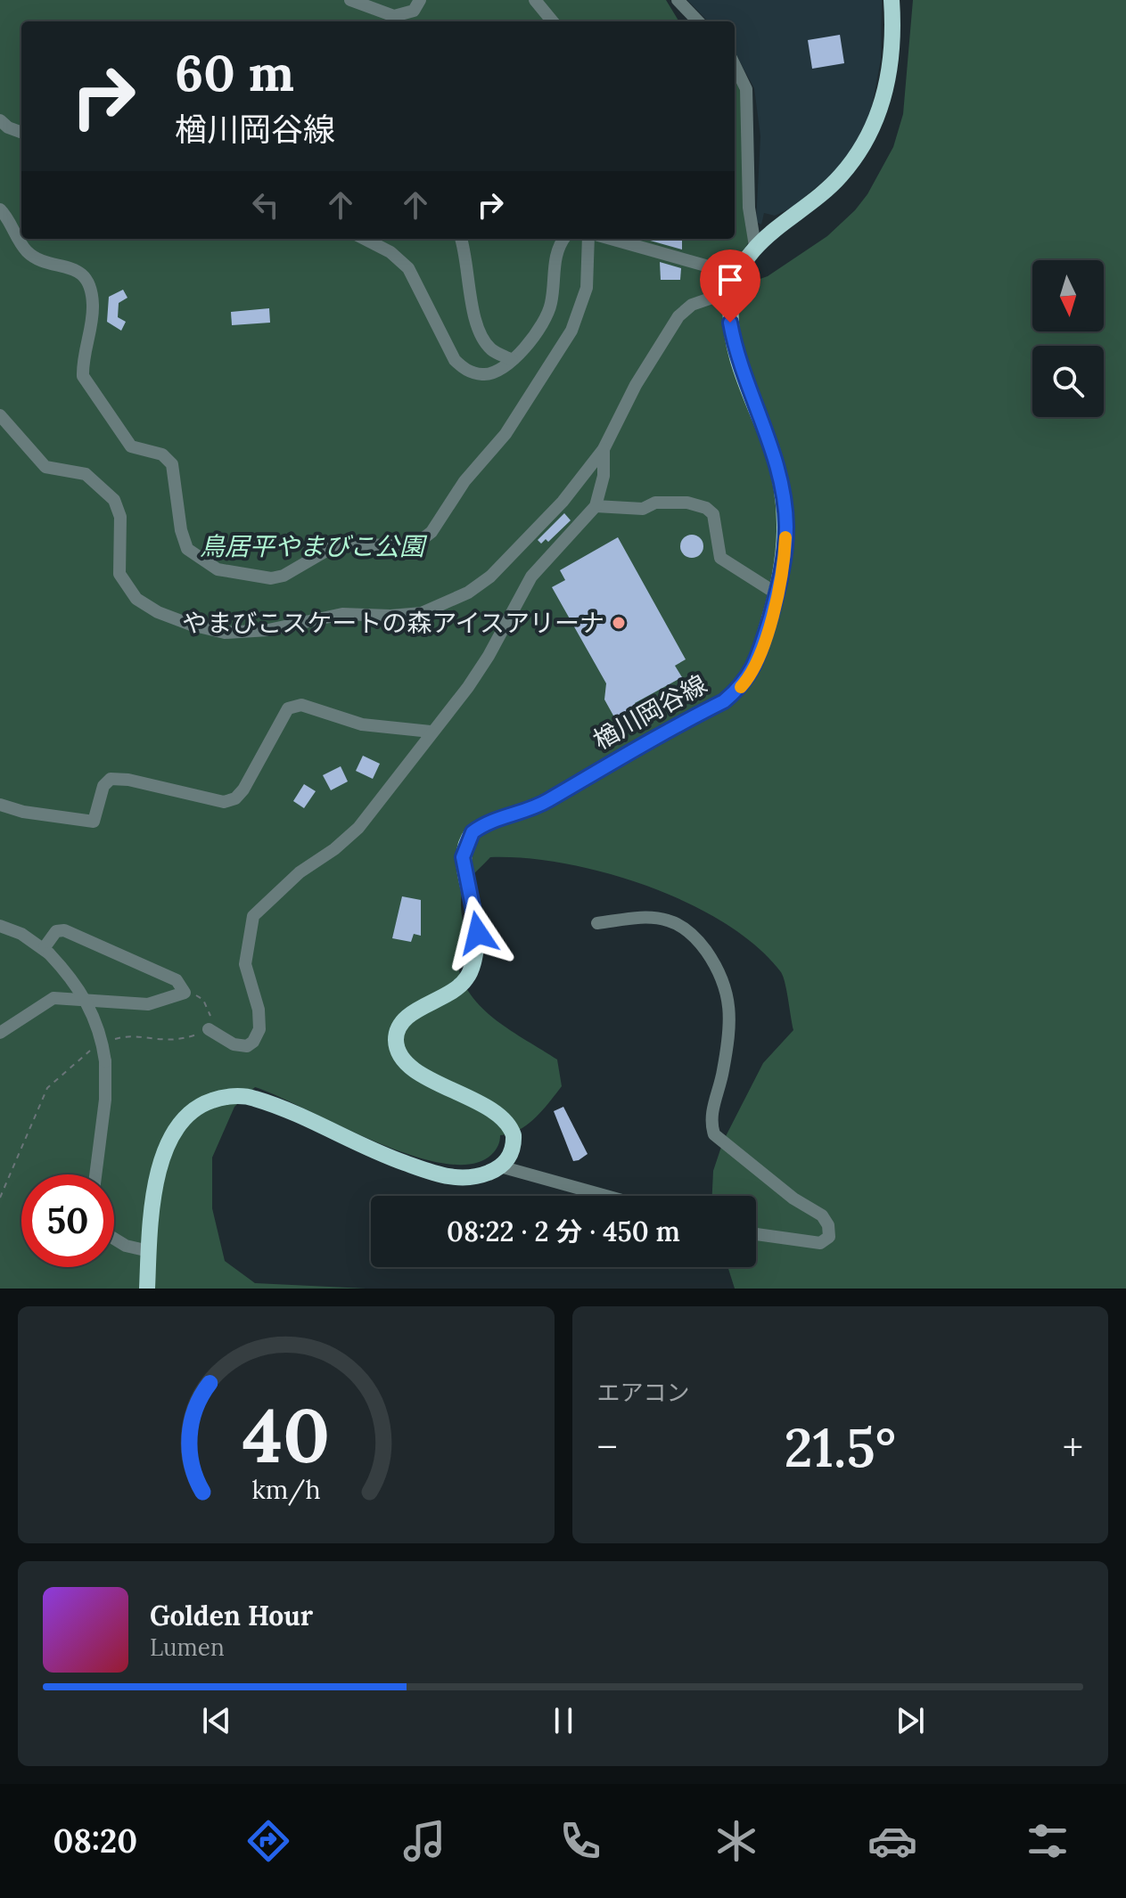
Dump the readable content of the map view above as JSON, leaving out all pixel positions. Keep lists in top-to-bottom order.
{
  "streets": {
    "main road": ["楢川岡谷線"]
  },
  "parks": ["鳥居平やまびこ公園"],
  "places": ["やまびこスケートの森アイスアリーナ"],
  "north": "bottom",
  "page": {
    "turn": ["60 m", "楢川岡谷線"],
    "limit": "50",
    "trip": "08:22 · 2 分 · 450 m",
    "tile": "エアコン",
    "heat": ["−", "21.5°", "+"],
    "song": ["Golden Hour", "Lumen"],
    "tabs": "08:20",
    "gauge": ["40", "km/h"]
  }
}
